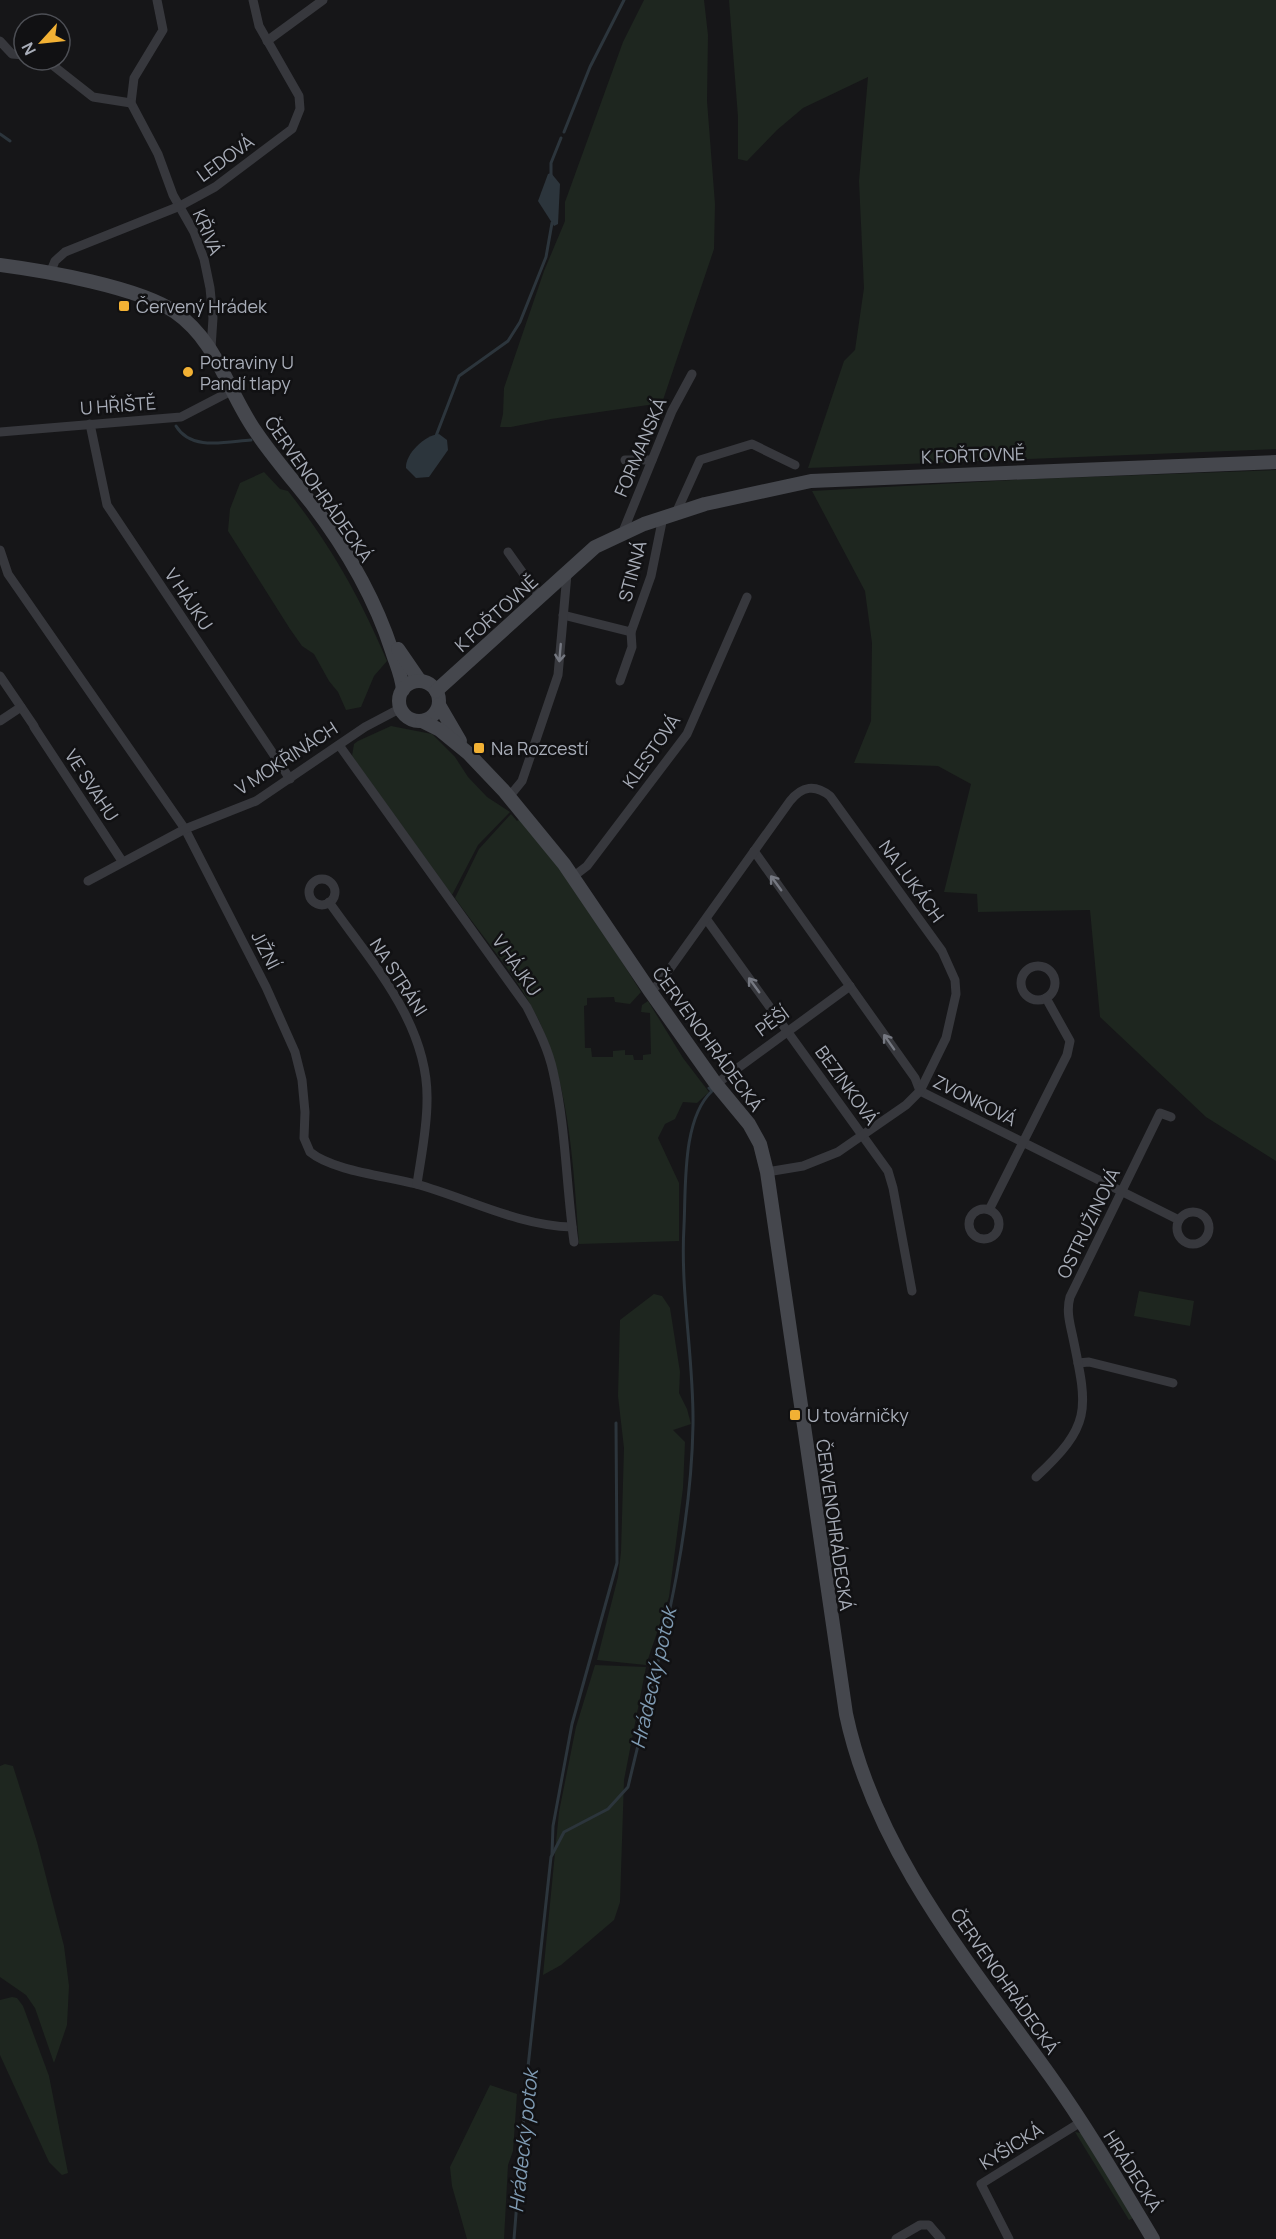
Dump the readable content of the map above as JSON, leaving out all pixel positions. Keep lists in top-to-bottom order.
{
  "streets": {
    "street": [
      "LEDOVÁ",
      "KŘIVÁ",
      "U HŘIŠTĚ",
      "FORMANSKÁ",
      "K FOŘTOVNĚ",
      "ČERVENOHRÁDECKÁ",
      "STINNÁ",
      "V HÁJKU",
      "KLESTOVÁ",
      "V MOKŘINÁCH",
      "VE SVAHU",
      "NA LUKÁCH",
      "JIŽNÍ",
      "NA STRÁNI",
      "PĚŠÍ",
      "BEZINKOVÁ",
      "ZVONKOVÁ",
      "OSTRUŽINOVÁ",
      "KYŠICKÁ",
      "HRÁDECKÁ"
    ]
  },
  "crossings": [
    ["LEDOVÁ", "KŘIVÁ"],
    ["LEDOVÁ", "ČERVENOHRÁDECKÁ"],
    ["KŘIVÁ", "ČERVENOHRÁDECKÁ"],
    ["U HŘIŠTĚ", "ČERVENOHRÁDECKÁ"],
    ["U HŘIŠTĚ", "V HÁJKU"],
    ["FORMANSKÁ", "K FOŘTOVNĚ"],
    ["K FOŘTOVNĚ", "ČERVENOHRÁDECKÁ"],
    ["K FOŘTOVNĚ", "STINNÁ"],
    ["K FOŘTOVNĚ", "V MOKŘINÁCH"],
    ["ČERVENOHRÁDECKÁ", "KLESTOVÁ"],
    ["ČERVENOHRÁDECKÁ", "V MOKŘINÁCH"],
    ["ČERVENOHRÁDECKÁ", "NA LUKÁCH"],
    ["ČERVENOHRÁDECKÁ", "PĚŠÍ"],
    ["ČERVENOHRÁDECKÁ", "KYŠICKÁ"],
    ["ČERVENOHRÁDECKÁ", "HRÁDECKÁ"],
    ["V HÁJKU", "V MOKŘINÁCH"],
    ["V HÁJKU", "JIŽNÍ"],
    ["V MOKŘINÁCH", "VE SVAHU"],
    ["V MOKŘINÁCH", "JIŽNÍ"],
    ["NA LUKÁCH", "BEZINKOVÁ"],
    ["NA LUKÁCH", "ZVONKOVÁ"],
    ["JIŽNÍ", "NA STRÁNI"],
    ["PĚŠÍ", "BEZINKOVÁ"],
    ["PĚŠÍ", "ZVONKOVÁ"],
    ["ZVONKOVÁ", "OSTRUŽINOVÁ"],
    ["KYŠICKÁ", "HRÁDECKÁ"]
  ],
  "one_way": ["ZVONKOVÁ"],
  "water": ["Hrádecký potok"],
  "places": {
    "transit": ["Červený Hrádek", "Na Rozcestí", "U továrničky"],
    "other": ["Potraviny U Pandí tlapy"]
  },
  "north": "bottom left"
}
